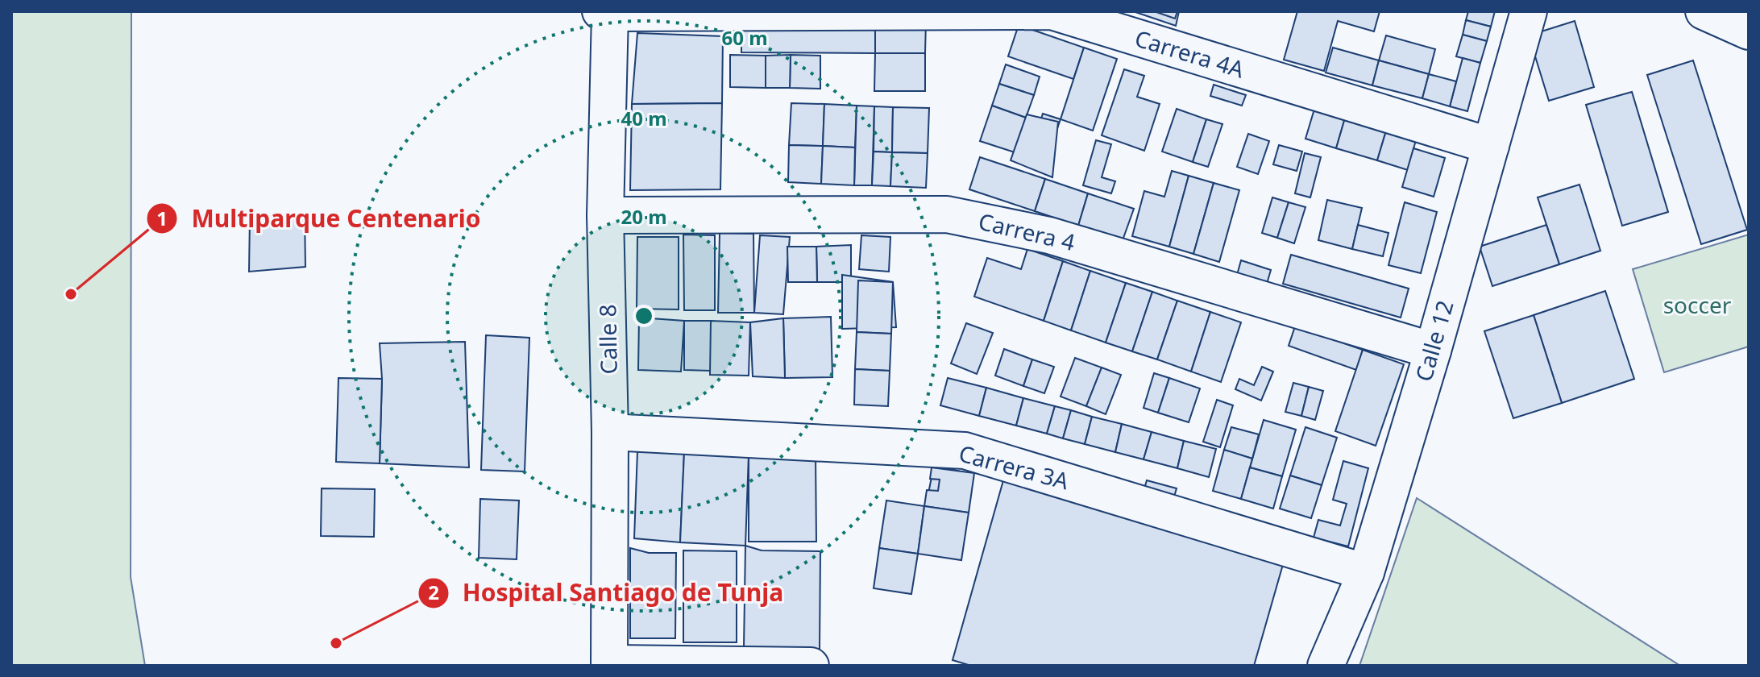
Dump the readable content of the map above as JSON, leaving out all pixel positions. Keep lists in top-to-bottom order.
{
  "streets": {
    "street": [
      "Carrera 4A",
      "Carrera 4",
      "Calle 8",
      "Calle 12",
      "Carrera 3A"
    ]
  },
  "crossings": [
    ["Carrera 4A", "Calle 8"],
    ["Carrera 4A", "Calle 12"],
    ["Carrera 4", "Calle 8"],
    ["Carrera 4", "Calle 12"],
    ["Calle 8", "Carrera 3A"],
    ["Calle 12", "Carrera 3A"]
  ],
  "parks": ["soccer"],
  "places": ["Multiparque Centenario", "Hospital Santiago de Tunja"],
  "rings": ["60 m", "40 m", "20 m"]
}
